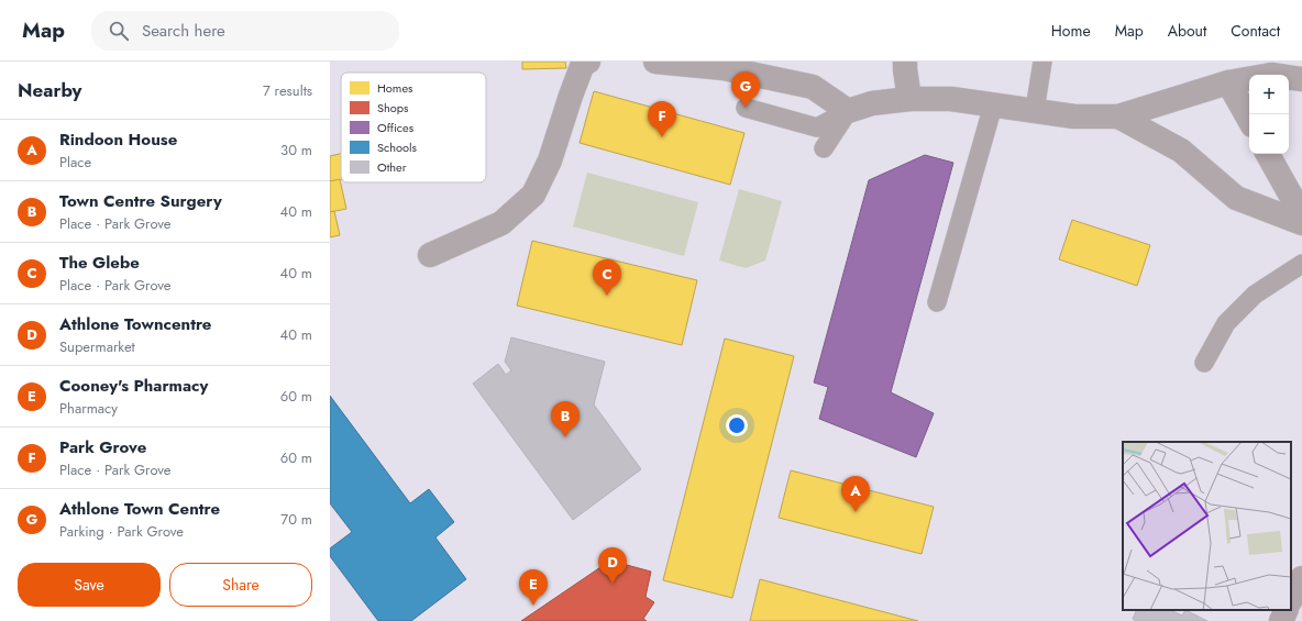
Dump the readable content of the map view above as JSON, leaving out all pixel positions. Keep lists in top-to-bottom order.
{
  "legend": [
    "Homes",
    "Shops",
    "Offices",
    "Schools",
    "Other"
  ],
  "page": {
    "header": "Map",
    "search": "Search here",
    "nav": [
      "Home",
      "Map",
      "About",
      "Contact"
    ],
    "heading": ["Nearby", "7 results"],
    "pins": [
      "G",
      "F",
      "C",
      "B",
      "A",
      "D",
      "E"
    ],
    "map_buttons": ["+", "−"],
    "list": [
      {
        "mark": "A",
        "name": "Rindoon House",
        "note": "Place",
        "value": "30 m"
      },
      {
        "mark": "B",
        "name": "Town Centre Surgery",
        "note": "Place · Park Grove",
        "value": "40 m"
      },
      {
        "mark": "C",
        "name": "The Glebe",
        "note": "Place · Park Grove",
        "value": "40 m"
      },
      {
        "mark": "D",
        "name": "Athlone Towncentre",
        "note": "Supermarket",
        "value": "40 m"
      },
      {
        "mark": "E",
        "name": "Cooney's Pharmacy",
        "note": "Pharmacy",
        "value": "60 m"
      },
      {
        "mark": "F",
        "name": "Park Grove",
        "note": "Place · Park Grove",
        "value": "60 m"
      },
      {
        "mark": "G",
        "name": "Athlone Town Centre",
        "note": "Parking · Park Grove",
        "value": "70 m"
      }
    ],
    "buttons": ["Save", "Share"]
  }
}
